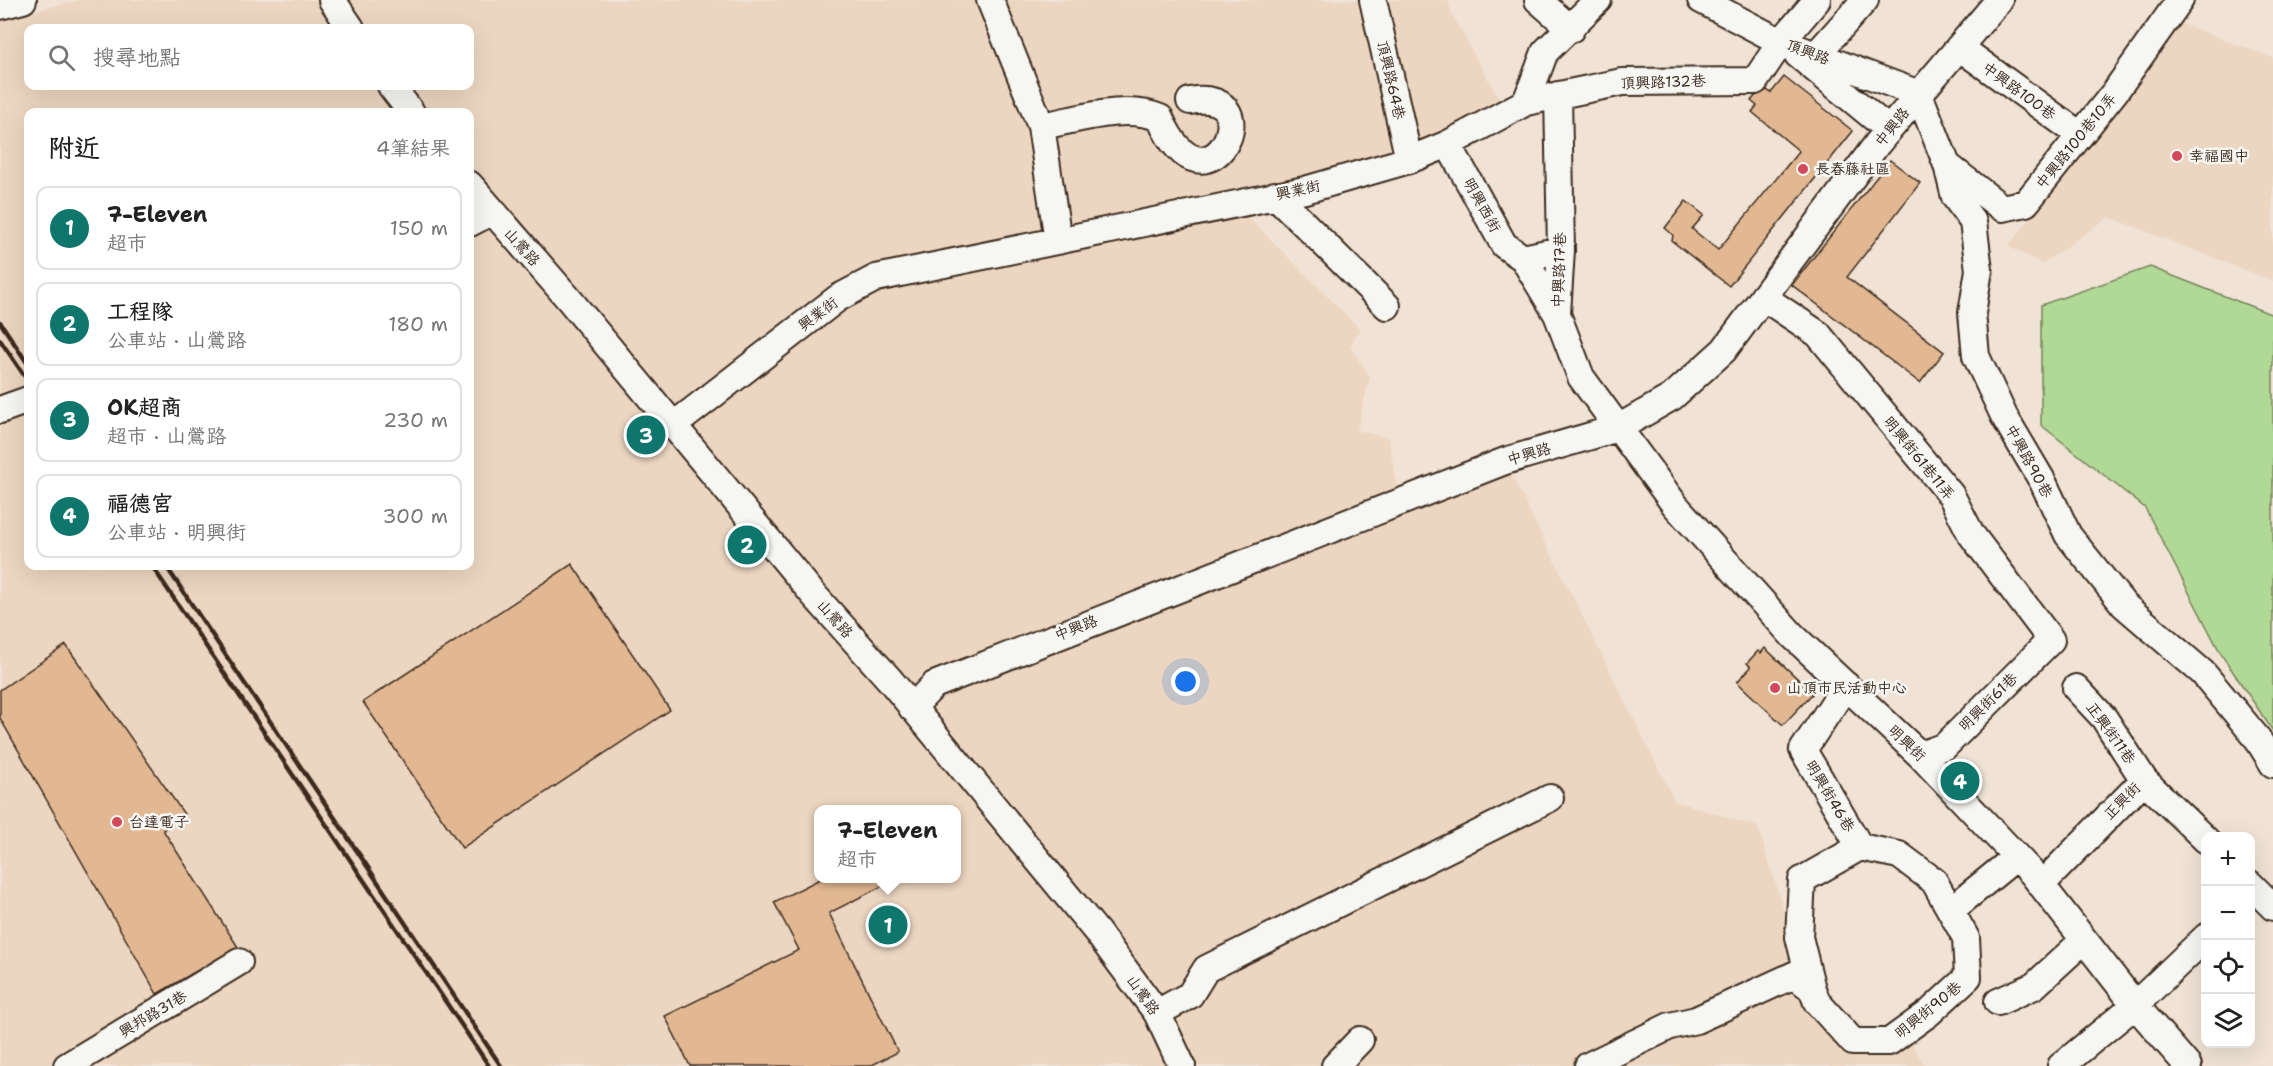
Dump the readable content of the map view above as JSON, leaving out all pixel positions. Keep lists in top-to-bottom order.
{
  "streets": {
    "street": [
      "頂興路",
      "頂興路64巷",
      "頂興路132巷",
      "中興路100巷",
      "中興路",
      "中興路100巷10弄",
      "興業街",
      "明興西街",
      "山鶯路",
      "中興路17巷",
      "明興街61巷11弄",
      "中興路90巷",
      "明興街61巷",
      "正興街11巷",
      "明興街",
      "明興街46巷",
      "正興街",
      "明興街90巷",
      "興邦路31巷"
    ]
  },
  "crossings": [
    ["頂興路", "頂興路132巷"],
    ["頂興路", "中興路"],
    ["頂興路", "中興路90巷"],
    ["頂興路64巷", "興業街"],
    ["頂興路132巷", "興業街"],
    ["頂興路132巷", "中興路17巷"],
    ["中興路100巷", "中興路"],
    ["中興路100巷", "中興路100巷10弄"],
    ["中興路", "山鶯路"],
    ["中興路", "中興路17巷"],
    ["中興路", "明興街61巷11弄"],
    ["中興路", "中興路90巷"],
    ["中興路", "明興街"],
    ["中興路100巷10弄", "中興路90巷"],
    ["興業街", "明興西街"],
    ["興業街", "山鶯路"],
    ["明興西街", "中興路17巷"],
    ["中興路17巷", "明興街"],
    ["明興街61巷11弄", "明興街61巷"],
    ["明興街61巷", "明興街"],
    ["正興街11巷", "正興街"],
    ["明興街", "明興街46巷"],
    ["明興街", "正興街"],
    ["明興街46巷", "明興街90巷"]
  ],
  "places": [
    "幸福國中",
    "長春藤社區",
    "山頂市民活動中心",
    "台達電子"
  ],
  "page": {
    "search": "搜尋地點",
    "heading": ["附近", "4筆結果"],
    "list": [
      {
        "mark": "1",
        "name": "7-Eleven",
        "note": "超市",
        "value": "150 m"
      },
      {
        "mark": "2",
        "name": "工程隊",
        "note": "公車站 · 山鶯路",
        "value": "180 m"
      },
      {
        "mark": "3",
        "name": "OK超商",
        "note": "超市 · 山鶯路",
        "value": "230 m"
      },
      {
        "mark": "4",
        "name": "福德宮",
        "note": "公車站 · 明興街",
        "value": "300 m"
      }
    ],
    "pins": [
      "3",
      "2",
      "4",
      "1"
    ],
    "popup": ["7-Eleven", "超市"],
    "map_buttons": ["+", "−"]
  }
}
